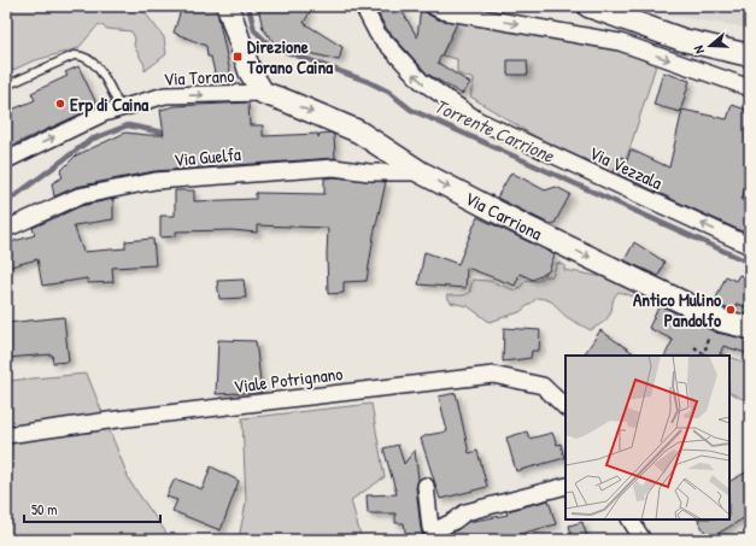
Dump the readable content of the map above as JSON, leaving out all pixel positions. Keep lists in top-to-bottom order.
{
  "streets": {
    "main road": ["Via Carriona"],
    "street": [
      "Via Torano",
      "Via Guelfa",
      "Via Vezzala",
      "Viale Potrignano"
    ]
  },
  "crossings": [
    ["Via Torano", "Via Carriona"],
    ["Via Guelfa", "Via Carriona"]
  ],
  "one_way": ["Via Torano", "Via Carriona"],
  "water": ["Torrente Carrione"],
  "places": {
    "transit": ["Direzione Torano Caina"],
    "other": ["Erp di Caina", "Antico Mulino Pandolfo"]
  },
  "scale_bar": "50 m",
  "north": "left"
}
